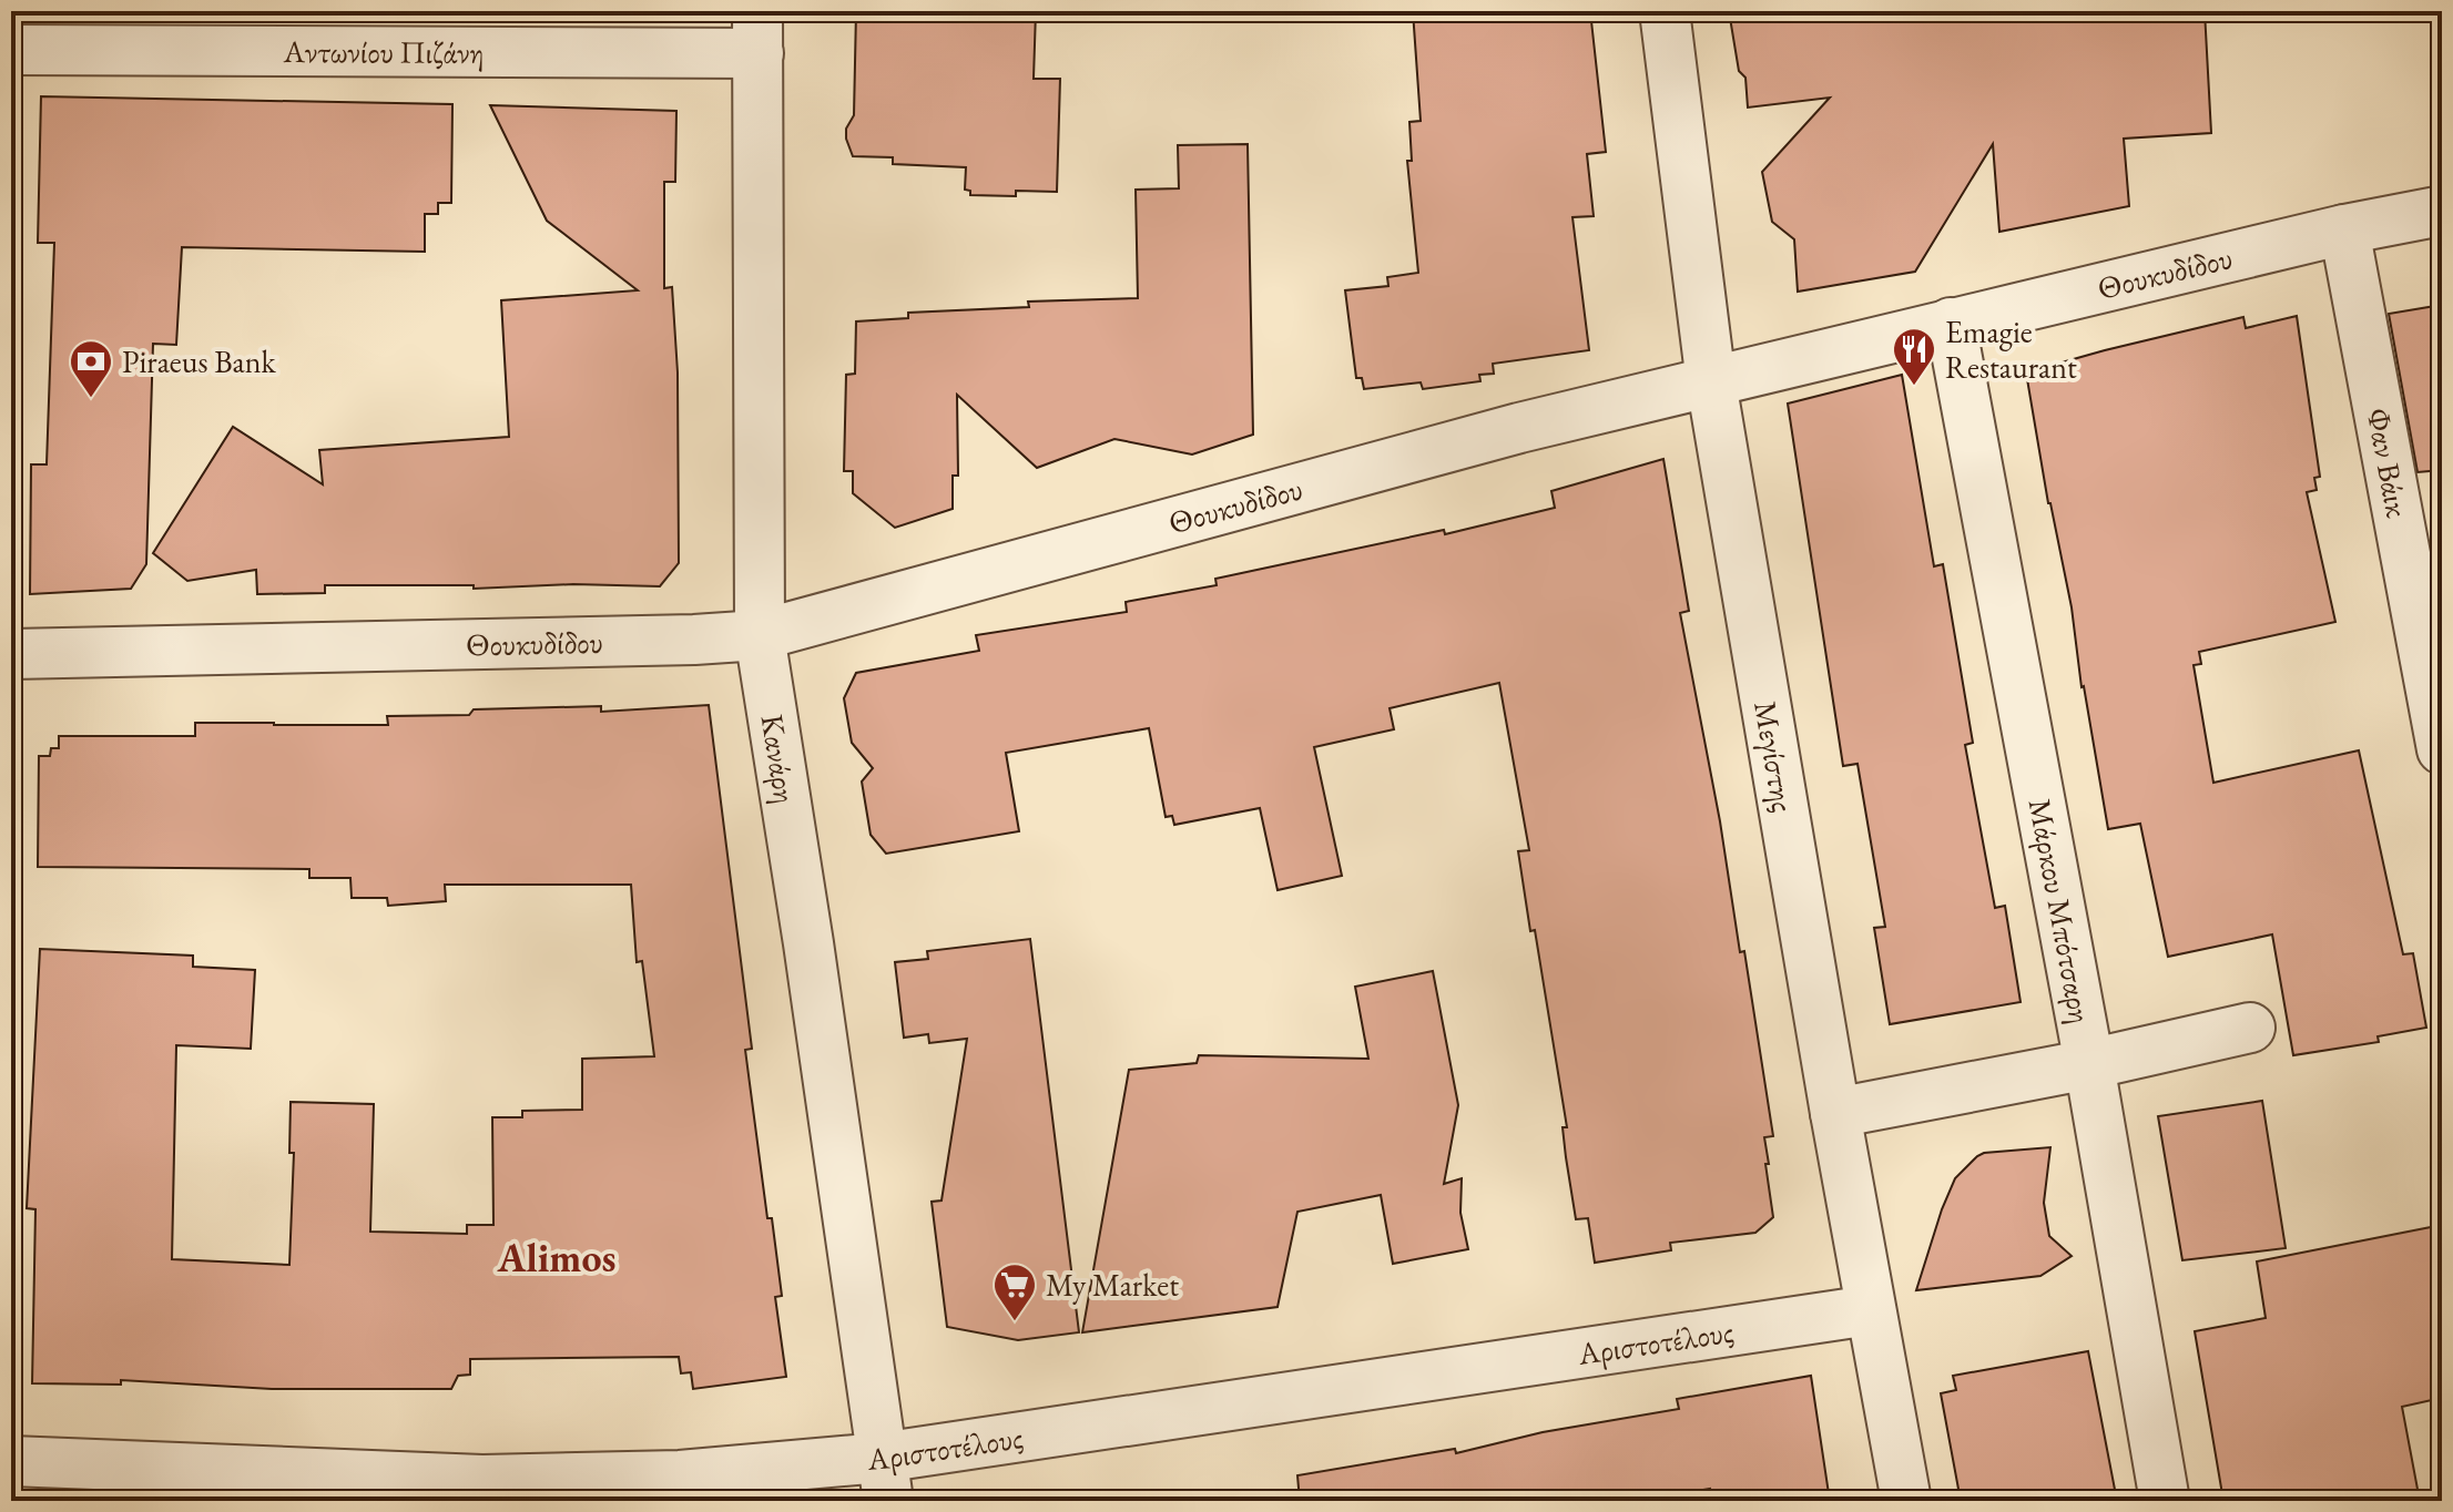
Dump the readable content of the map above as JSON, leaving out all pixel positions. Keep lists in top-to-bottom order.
{
  "streets": {
    "street": [
      "Αντωνίου Πιζάνη",
      "Θουκυδίδου",
      "Φαν Βάικ",
      "Μεγίστης",
      "Κανάρη",
      "Μάρκου Μπότσαρη",
      "Αριστοτέλους"
    ]
  },
  "crossings": [
    ["Αντωνίου Πιζάνη", "Κανάρη"],
    ["Θουκυδίδου", "Φαν Βάικ"],
    ["Θουκυδίδου", "Μεγίστης"],
    ["Θουκυδίδου", "Κανάρη"],
    ["Θουκυδίδου", "Μάρκου Μπότσαρη"],
    ["Μεγίστης", "Αριστοτέλους"],
    ["Κανάρη", "Αριστοτέλους"]
  ],
  "districts": ["Alimos"],
  "places": {
    "restaurant": ["Emagie Restaurant"],
    "bank": ["Piraeus Bank"],
    "supermarket": ["My Market"]
  }
}
